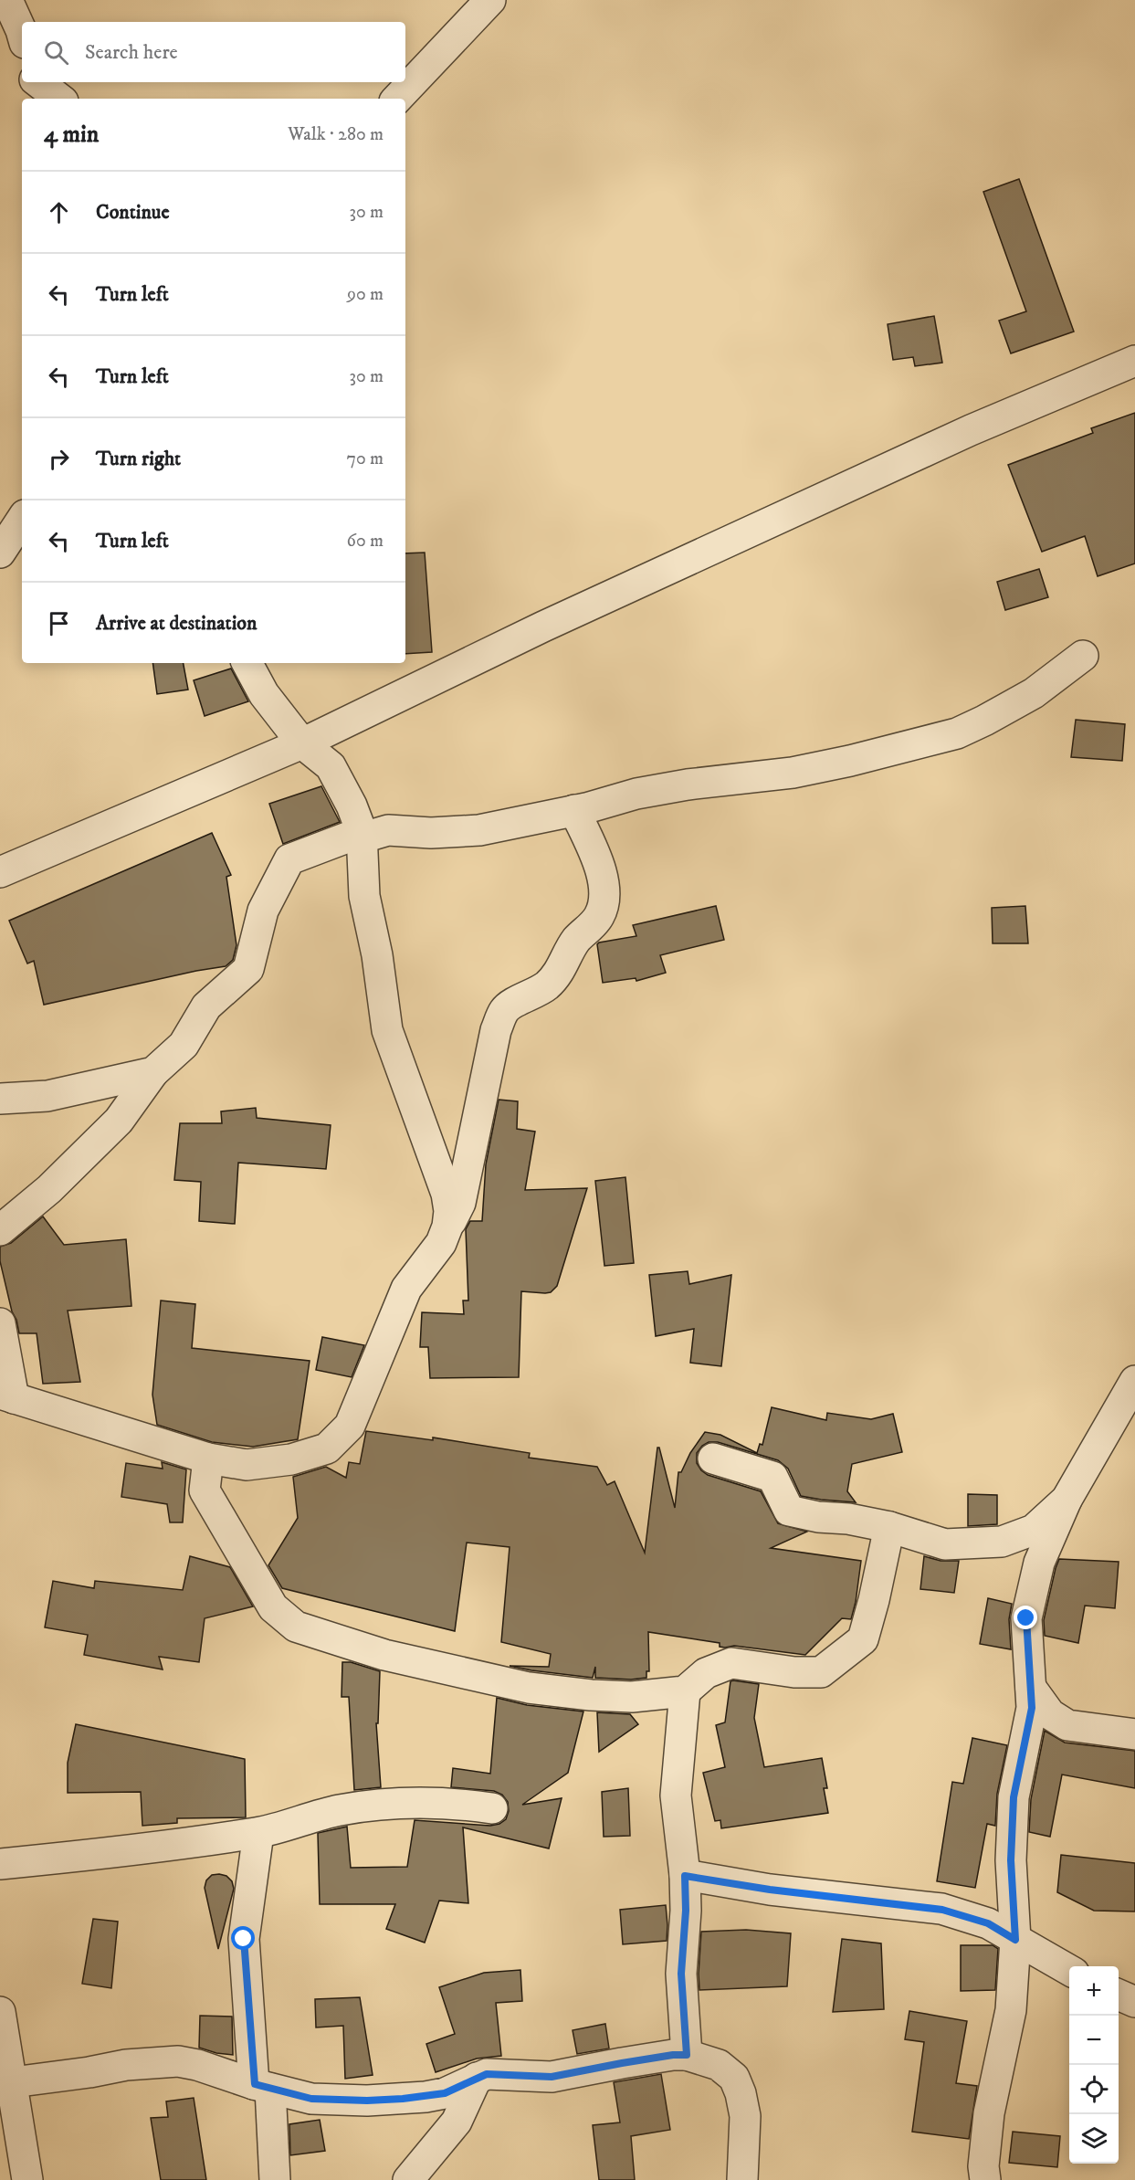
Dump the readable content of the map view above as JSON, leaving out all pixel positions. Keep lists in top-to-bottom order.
{
  "page": {
    "search": "Search here",
    "heading": ["4 min", "Walk · 280 m"],
    "list": [
      ["Continue", "30 m"],
      ["Turn left", "90 m"],
      ["Turn left", "30 m"],
      ["Turn right", "70 m"],
      ["Turn left", "60 m"],
      "Arrive at destination"
    ],
    "map_buttons": ["+", "−"]
  }
}
